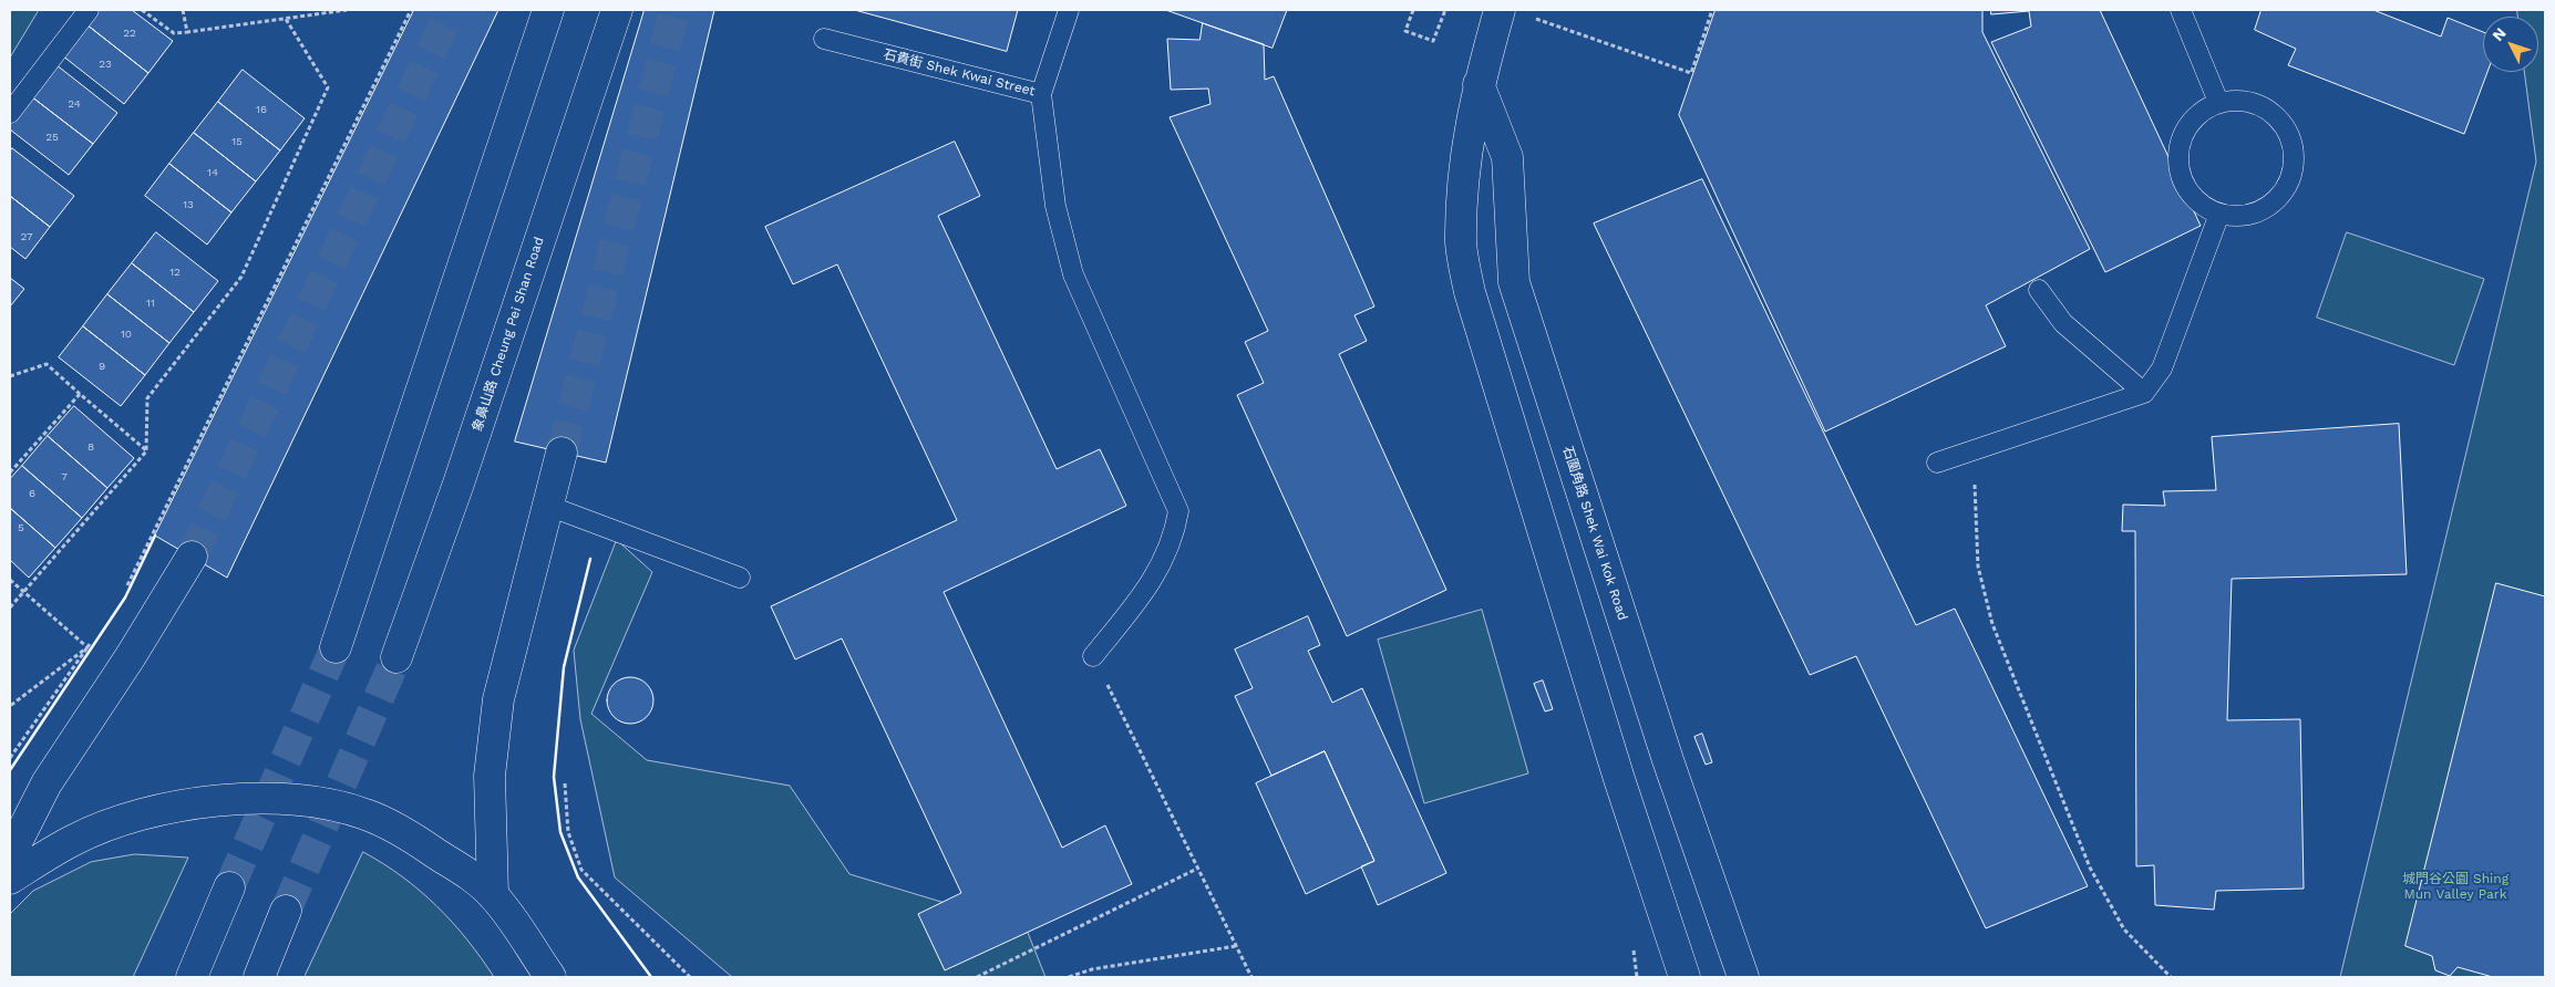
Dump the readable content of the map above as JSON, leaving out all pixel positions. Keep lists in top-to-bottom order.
{
  "streets": {
    "main road": ["象鼻山路 Cheung Pei Shan Road", "石圍角路 Shek Wai Kok Road"],
    "lane": ["石貴街 Shek Kwai Street"]
  },
  "parks": ["城門谷公園 Shing Mun Valley Park"],
  "house_numbers": [
    "22",
    "23",
    "24",
    "16",
    "25",
    "15",
    "14",
    "13",
    "27",
    "12",
    "11",
    "10",
    "9",
    "8",
    "7",
    "6",
    "5"
  ],
  "north": "top left"
}
